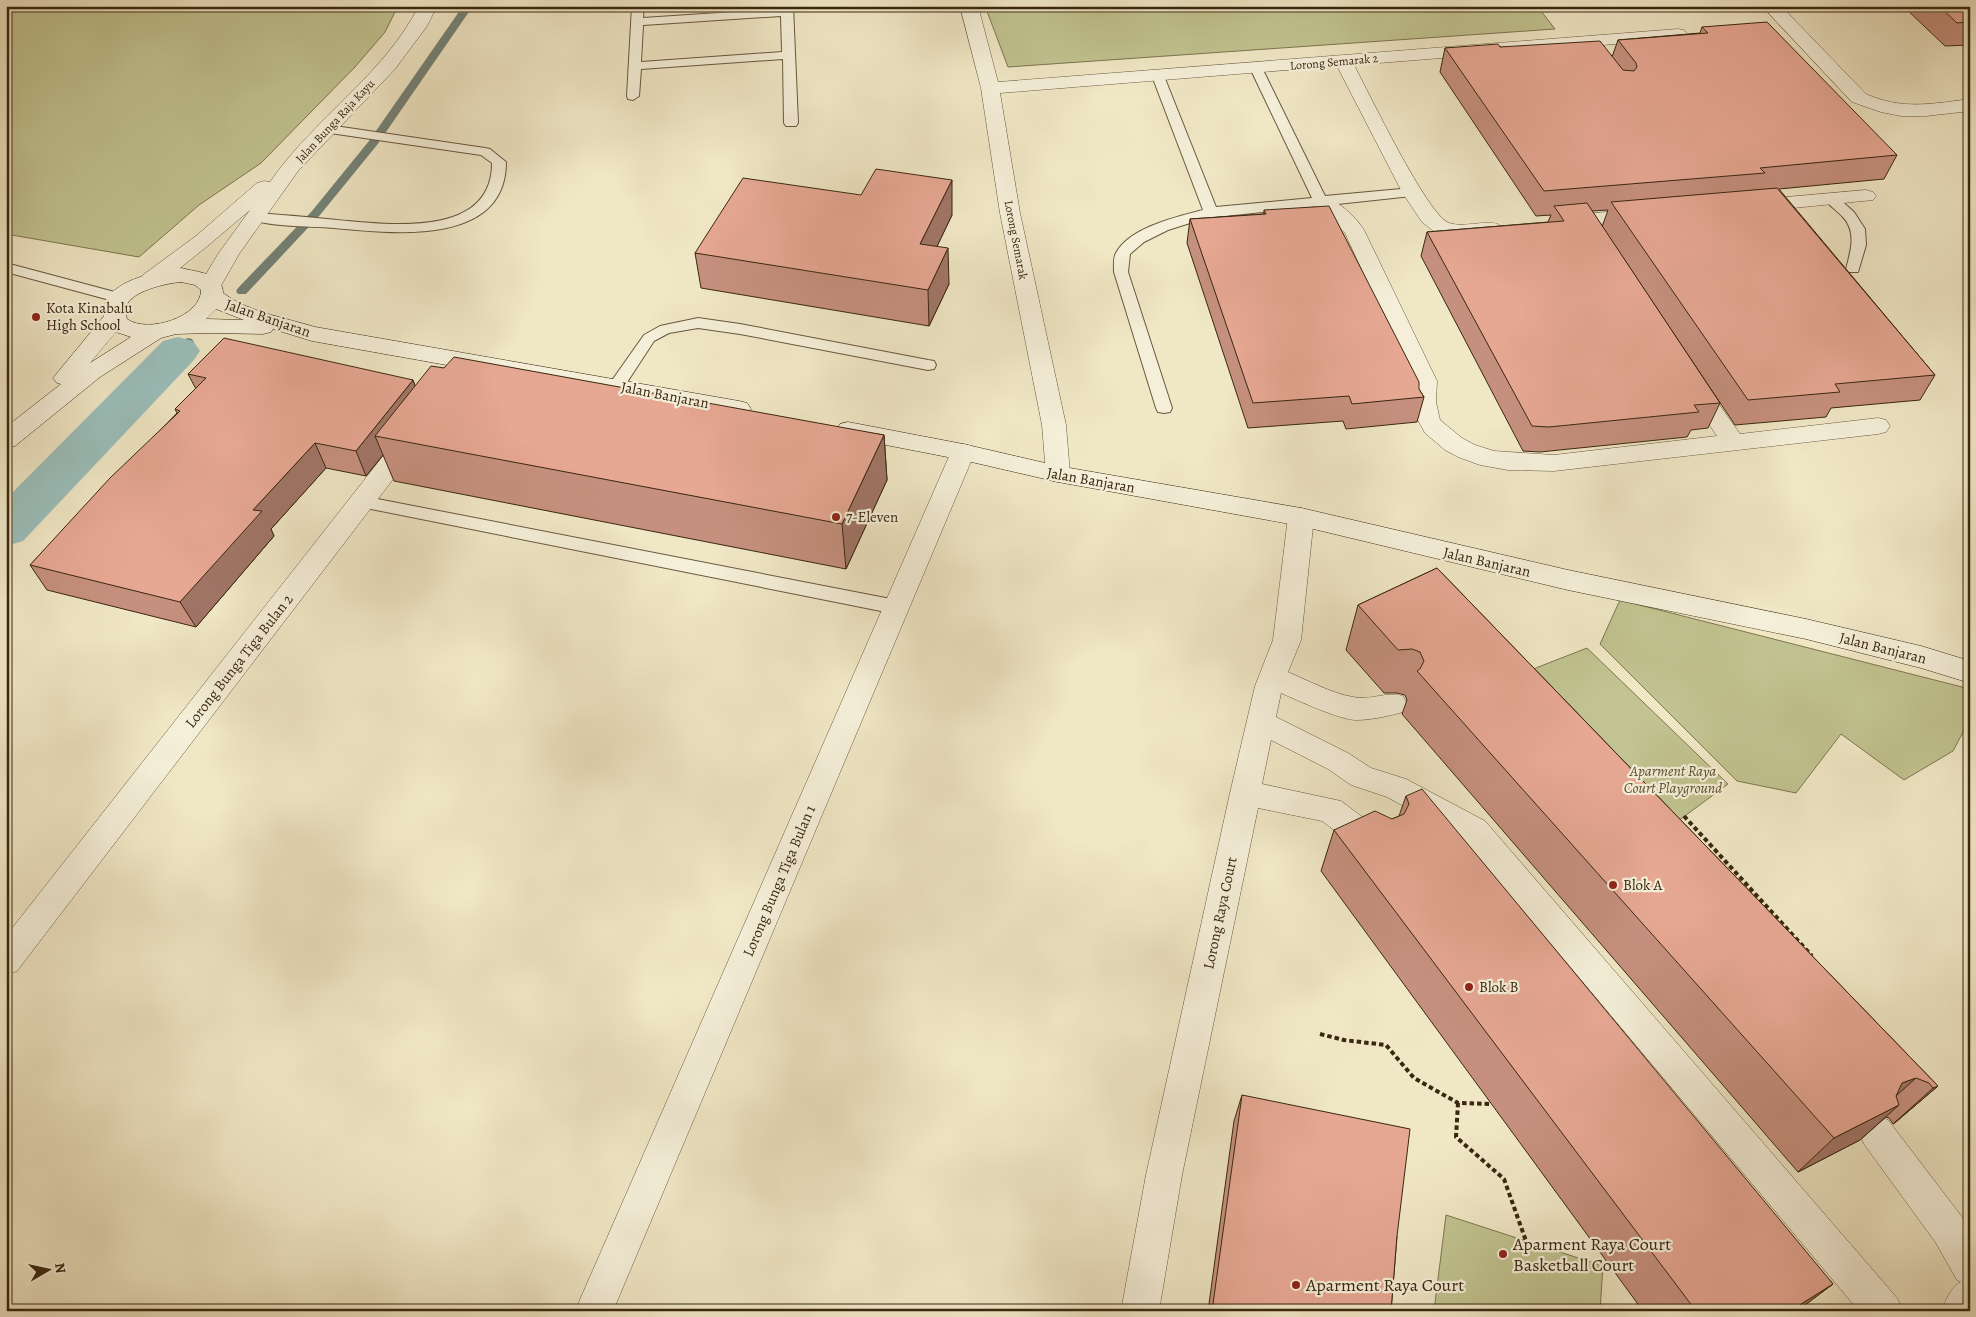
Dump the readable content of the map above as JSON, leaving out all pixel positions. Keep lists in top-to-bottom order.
{
  "streets": {
    "street": [
      "Lorong Semarak 2",
      "Jalan Bunga Raja Kayu",
      "Lorong Semarak",
      "Jalan Banjaran",
      "Lorong Bunga Tiga Bulan 2",
      "Lorong Bunga Tiga Bulan 1",
      "Lorong Raya Court"
    ]
  },
  "crossings": [
    ["Lorong Semarak 2", "Lorong Semarak"],
    ["Jalan Bunga Raja Kayu", "Jalan Banjaran"],
    ["Lorong Semarak", "Jalan Banjaran"],
    ["Jalan Banjaran", "Lorong Bunga Tiga Bulan 1"],
    ["Jalan Banjaran", "Lorong Raya Court"]
  ],
  "parks": ["Aparment Raya Court Playground"],
  "places": [
    "Kota Kinabalu High School",
    "7-Eleven",
    "Blok A",
    "Blok B",
    "Aparment Raya Court Basketball Court",
    "Aparment Raya Court"
  ],
  "north": "right"
}
